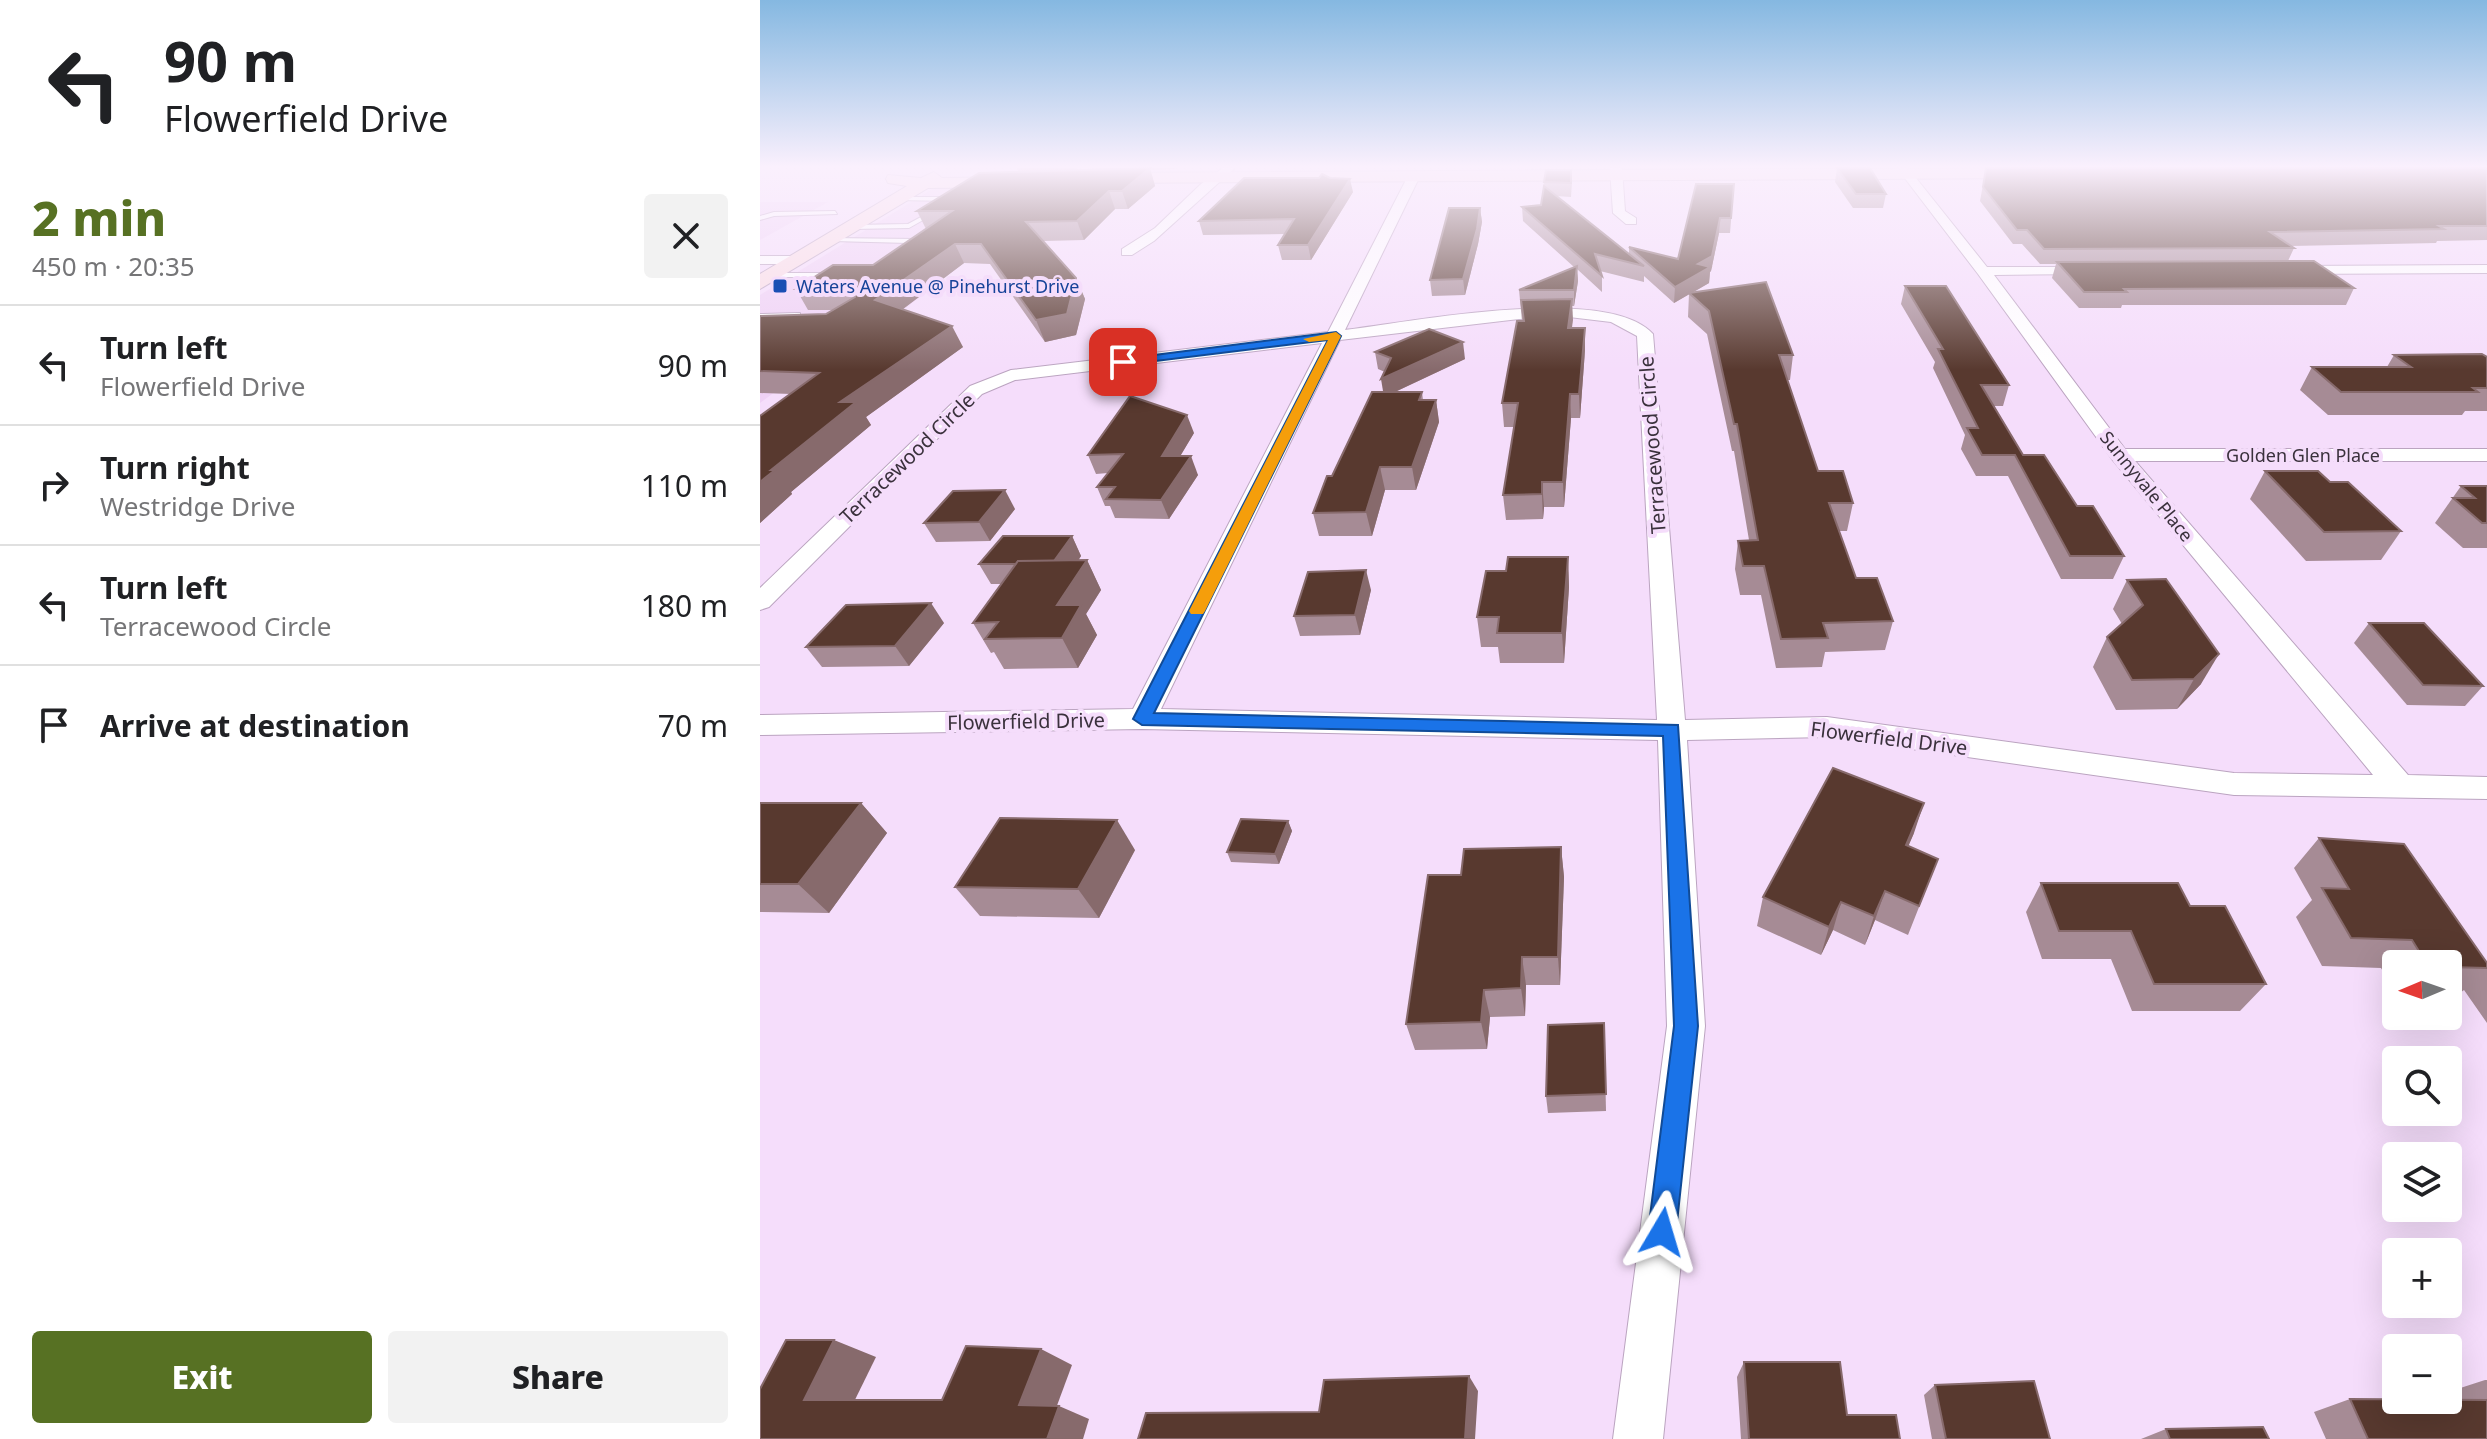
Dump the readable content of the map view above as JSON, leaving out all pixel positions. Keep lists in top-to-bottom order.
{
  "streets": {
    "street": [
      "Terracewood Circle",
      "Golden Glen Place",
      "Sunnyvale Place",
      "Flowerfield Drive"
    ]
  },
  "crossings": [
    ["Terracewood Circle", "Flowerfield Drive"],
    ["Golden Glen Place", "Sunnyvale Place"],
    ["Sunnyvale Place", "Flowerfield Drive"]
  ],
  "places": {
    "transit": ["Waters Avenue @ Pinehurst Drive"]
  },
  "north": "left",
  "page": {
    "turn": ["90 m", "Flowerfield Drive"],
    "heading": ["2 min", "450 m · 20:35"],
    "list": [
      {
        "name": "Turn left",
        "note": "Flowerfield Drive",
        "value": "90 m"
      },
      {
        "name": "Turn right",
        "note": "Westridge Drive",
        "value": "110 m"
      },
      {
        "name": "Turn left",
        "note": "Terracewood Circle",
        "value": "180 m"
      },
      {
        "name": "Arrive at destination",
        "value": "70 m"
      }
    ],
    "map_buttons": ["+", "−"],
    "buttons": ["Exit", "Share"]
  }
}
